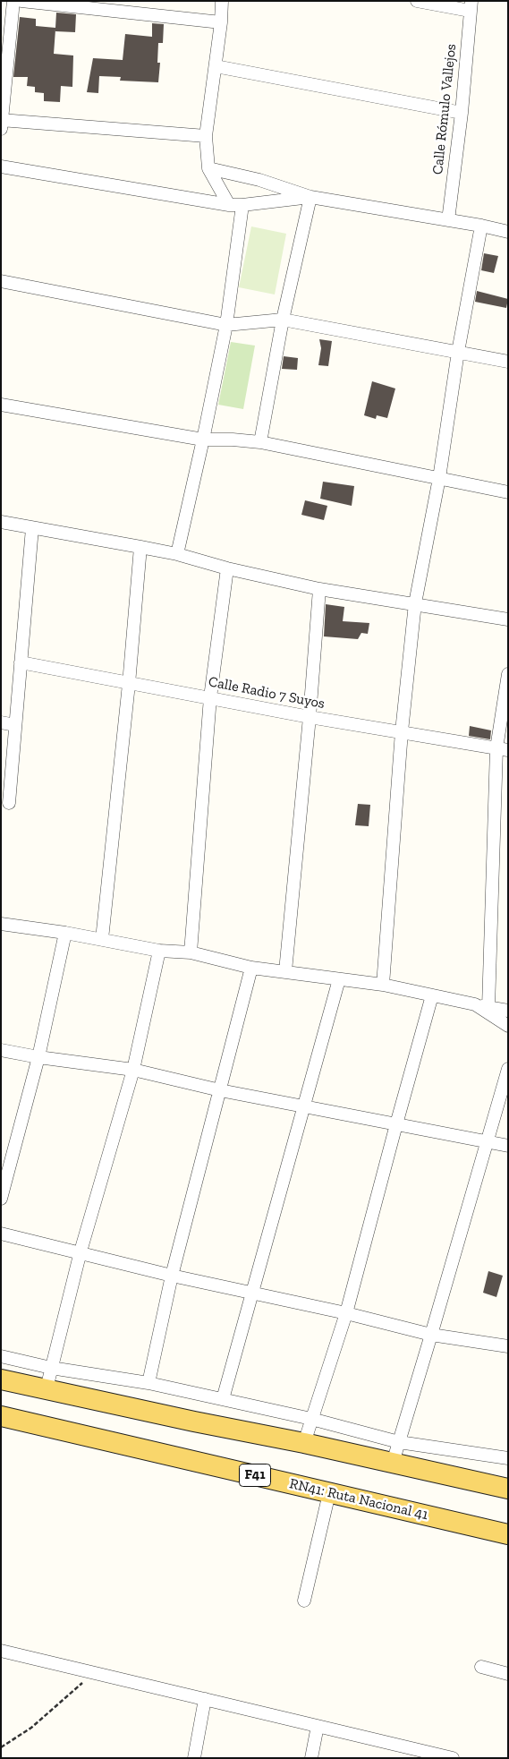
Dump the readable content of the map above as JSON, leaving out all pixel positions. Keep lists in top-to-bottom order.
{
  "streets": {
    "main road": ["F41", "RN41: Ruta Nacional 41"],
    "street": ["Calle Rómulo Vallejos", "Calle Radio 7 Suyos"]
  }
}
